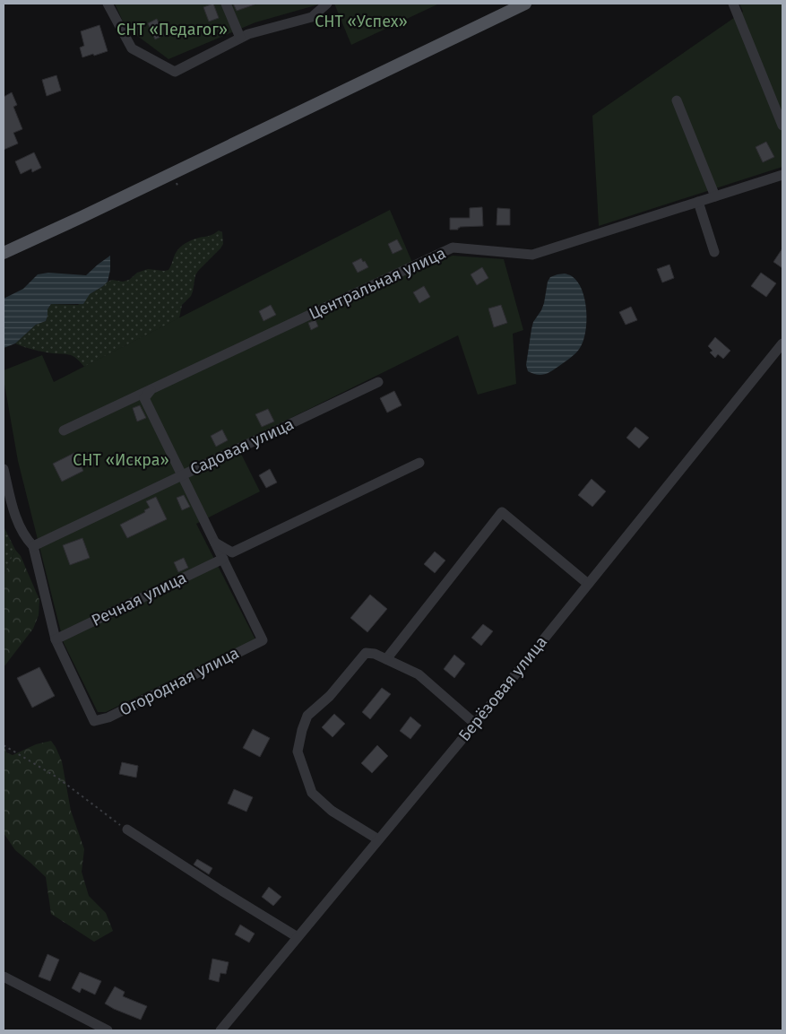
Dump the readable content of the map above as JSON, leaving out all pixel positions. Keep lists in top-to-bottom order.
{
  "streets": {
    "street": [
      "Центральная улица",
      "Садовая улица",
      "Речная улица",
      "Огородная улица",
      "Берёзовая улица"
    ]
  },
  "crossings": [
    ["Речная улица", "Огородная улица"]
  ],
  "parks": ["СНТ «Успех»", "СНТ «Педагог»", "СНТ «Искра»"]
}
